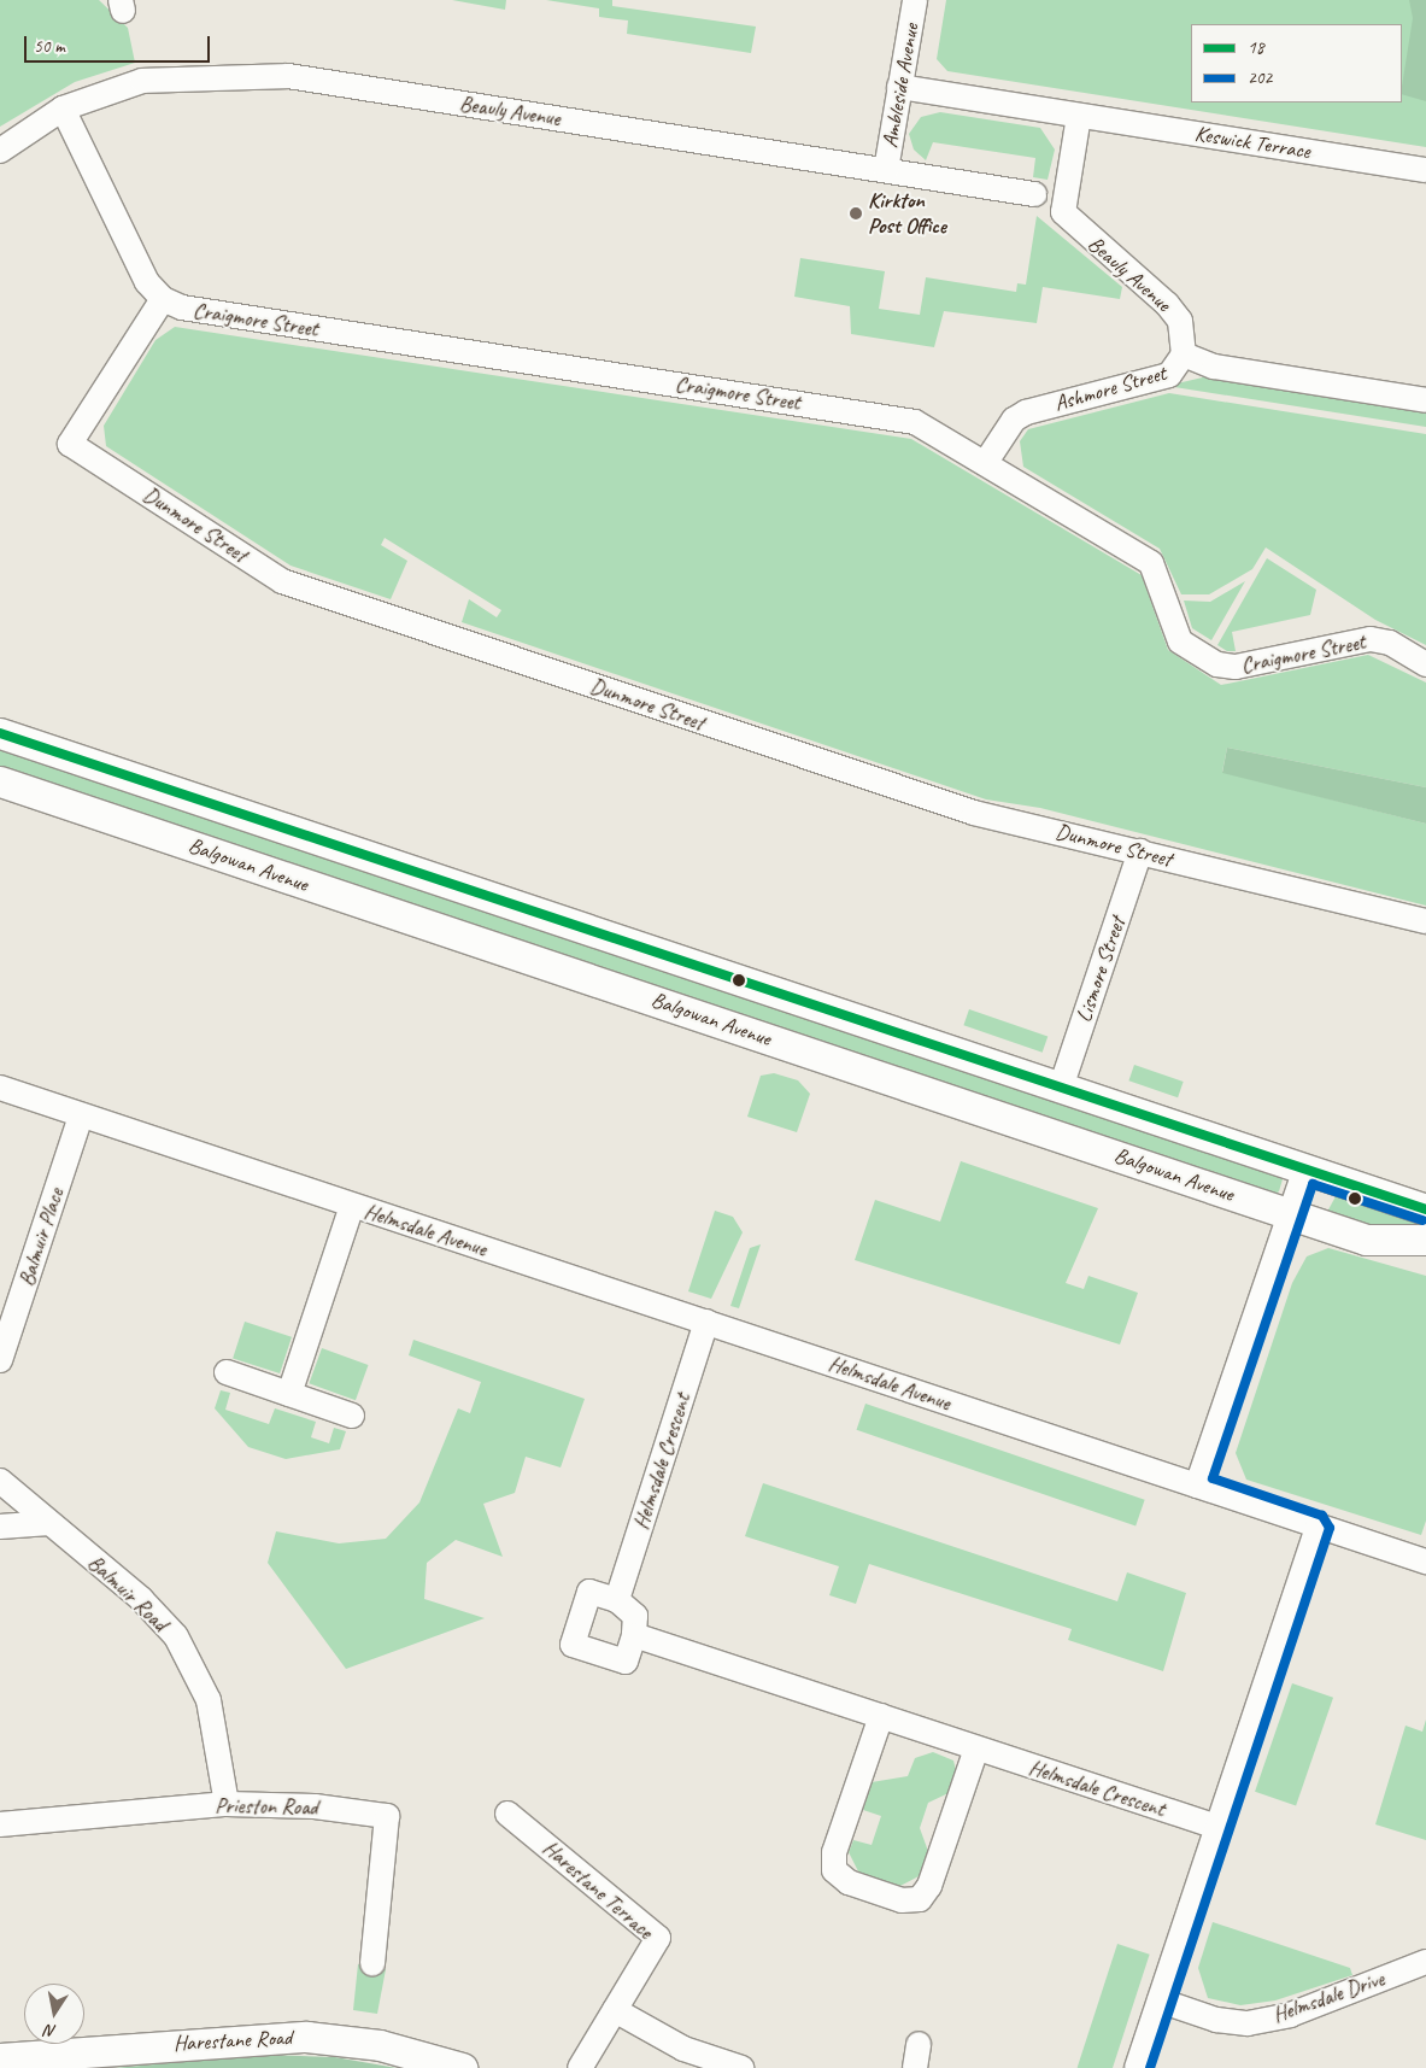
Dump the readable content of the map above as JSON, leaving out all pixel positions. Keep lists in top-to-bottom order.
{
  "streets": {
    "street": [
      "Ambleside Avenue",
      "Beauly Avenue",
      "Keswick Terrace",
      "Craigmore Street",
      "Ashmore Street",
      "Dunmore Street",
      "Balgowan Avenue",
      "Lismore Street",
      "Helmsdale Avenue",
      "Balmuir Place",
      "Helmsdale Crescent",
      "Balmuir Road",
      "Prieston Road",
      "Harestane Terrace",
      "Helmsdale Drive",
      "Harestane Road"
    ]
  },
  "crossings": [
    ["Ambleside Avenue", "Beauly Avenue"],
    ["Ambleside Avenue", "Keswick Terrace"],
    ["Beauly Avenue", "Keswick Terrace"],
    ["Beauly Avenue", "Ashmore Street"],
    ["Craigmore Street", "Ashmore Street"],
    ["Craigmore Street", "Dunmore Street"],
    ["Dunmore Street", "Lismore Street"],
    ["Helmsdale Avenue", "Balmuir Place"],
    ["Helmsdale Avenue", "Helmsdale Crescent"],
    ["Balmuir Road", "Prieston Road"]
  ],
  "places": ["Kirkton Post Office"],
  "lines": ["transit line 18", "transit line 202"],
  "legend": ["18", "202"],
  "scale_bar": "50 m",
  "north": "bottom"
}
